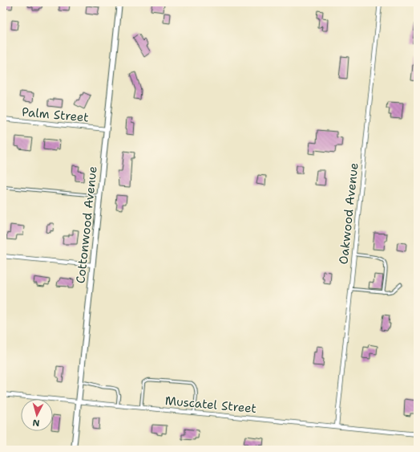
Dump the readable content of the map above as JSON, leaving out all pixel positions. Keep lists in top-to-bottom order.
{
  "streets": {
    "street": [
      "Palm Street",
      "Oakwood Avenue",
      "Cottonwood Avenue",
      "Muscatel Street"
    ]
  },
  "crossings": [
    ["Palm Street", "Cottonwood Avenue"],
    ["Oakwood Avenue", "Muscatel Street"],
    ["Cottonwood Avenue", "Muscatel Street"]
  ],
  "north": "bottom"
}
